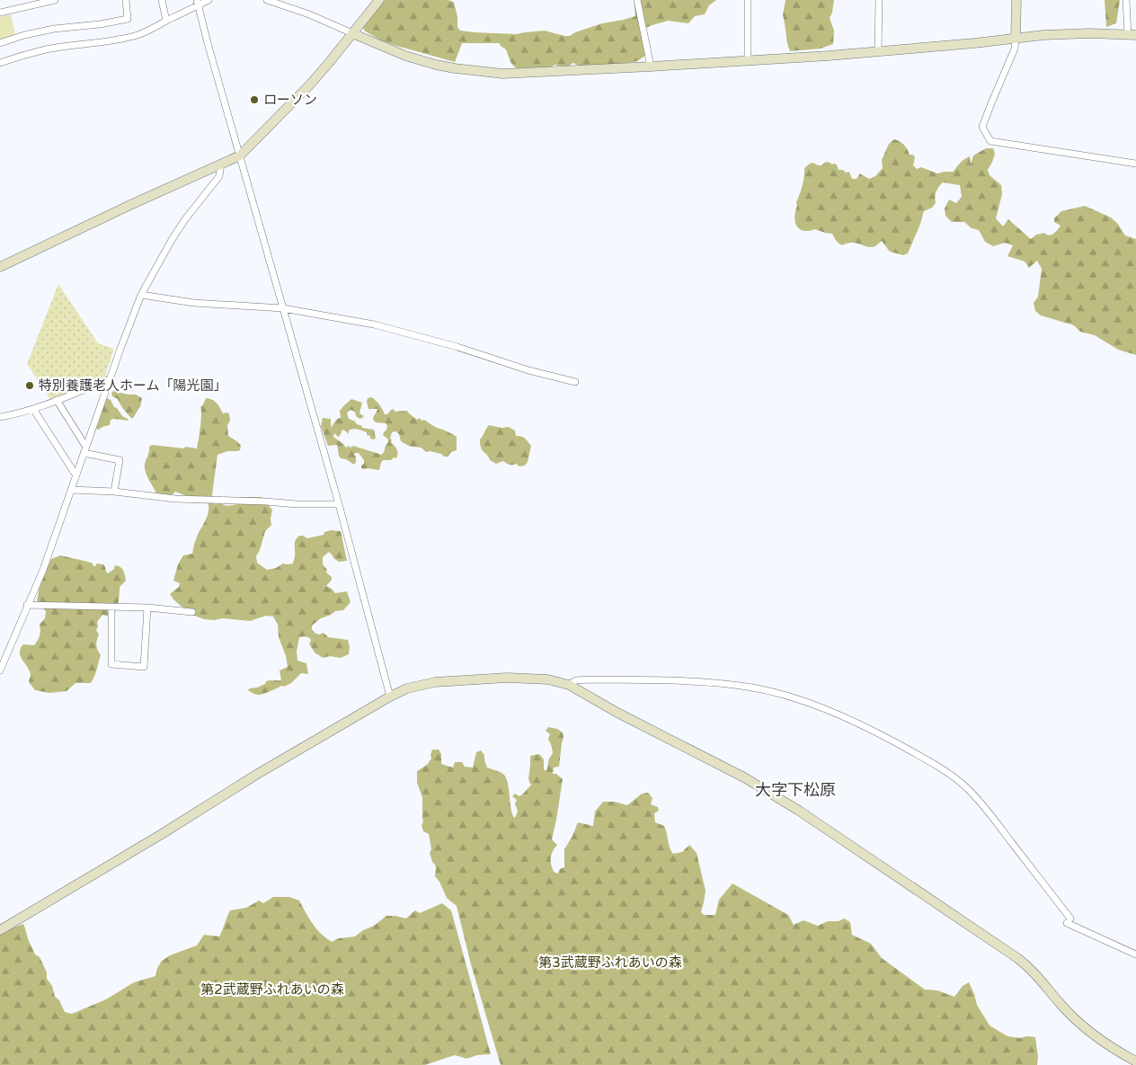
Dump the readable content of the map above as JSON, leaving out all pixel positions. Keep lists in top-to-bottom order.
{
  "districts": ["大字下松原"],
  "parks": ["第3武蔵野ふれあいの森", "第2武蔵野ふれあいの森"],
  "places": ["ローソン", "特別養護老人ホーム「陽光園」"]
}
